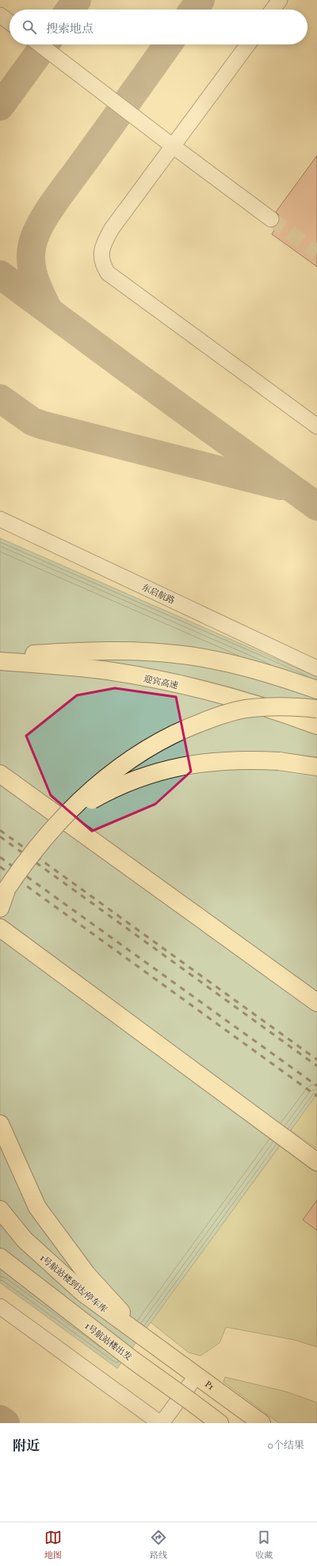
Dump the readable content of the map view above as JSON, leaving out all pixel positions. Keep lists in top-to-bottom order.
{
  "streets": {
    "main road": [
      "迎宾高速",
      "1号航站楼到达/停车库",
      "1号航站楼出发",
      "P1"
    ],
    "lane": ["东启航路"]
  },
  "crossings": [
    ["1号航站楼到达/停车库", "P1"]
  ],
  "page": {
    "search": "搜索地点",
    "heading": ["附近", "0个结果"],
    "nav": ["地图", "路线", "收藏"]
  }
}
